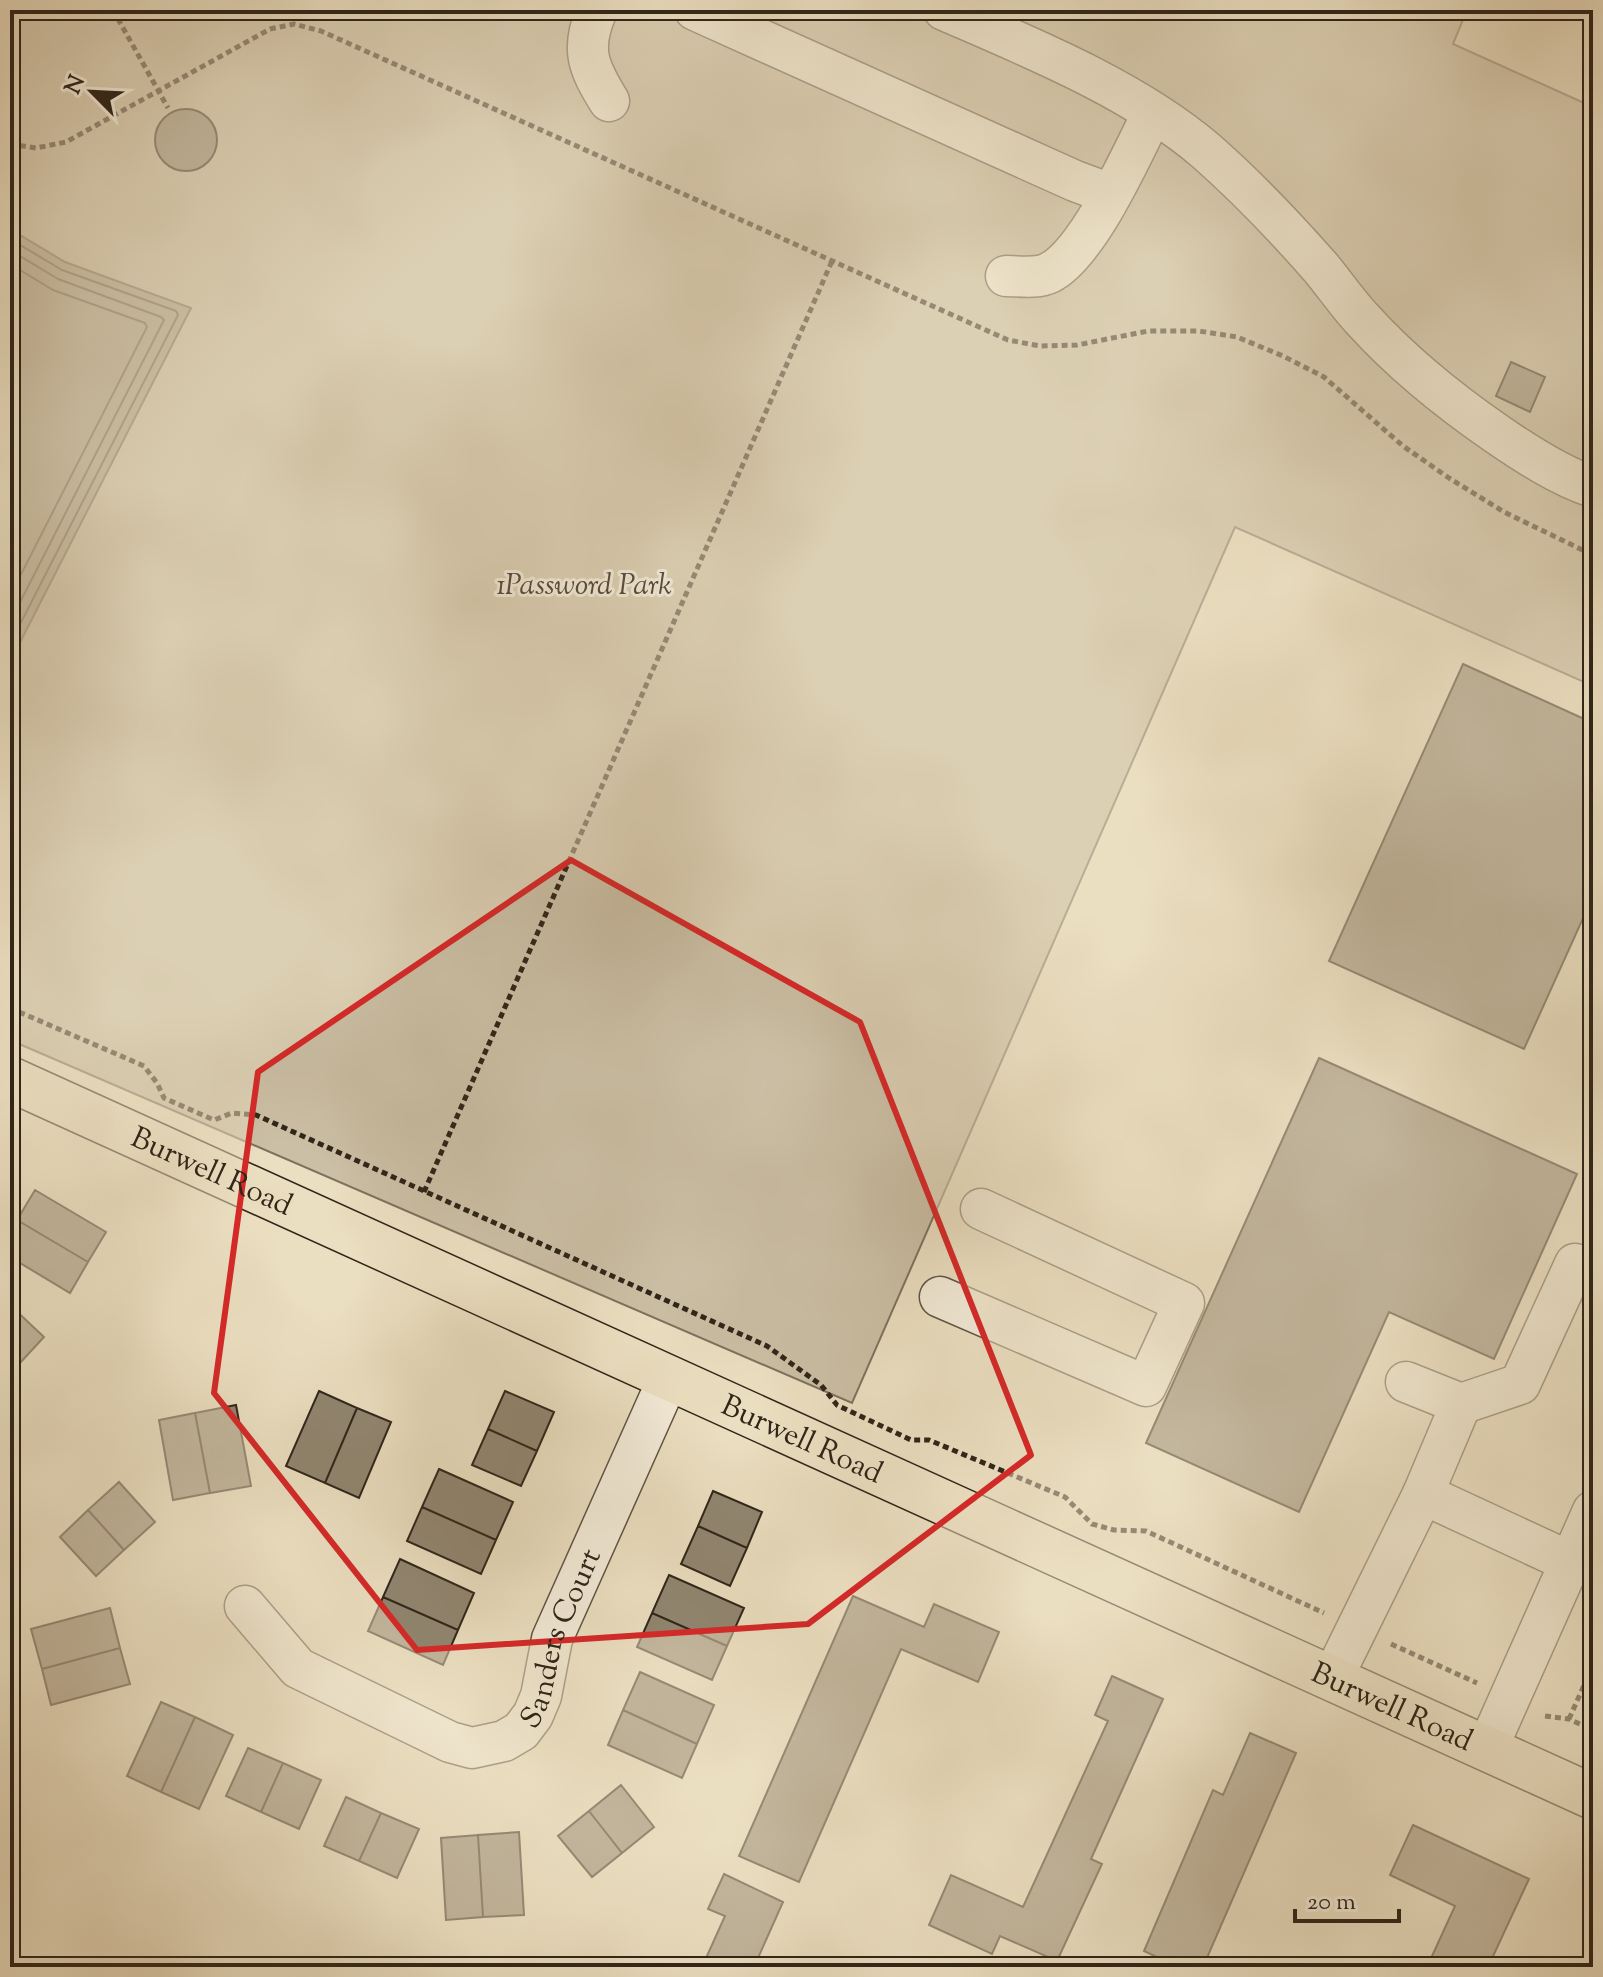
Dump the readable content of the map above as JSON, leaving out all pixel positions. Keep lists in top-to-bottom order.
{
  "streets": {
    "main road": ["Burwell Road"],
    "street": ["Sanders Court"]
  },
  "crossings": [
    ["Burwell Road", "Sanders Court"]
  ],
  "parks": ["1Password Park"],
  "scale_bar": "20 m",
  "north": "top left"
}
